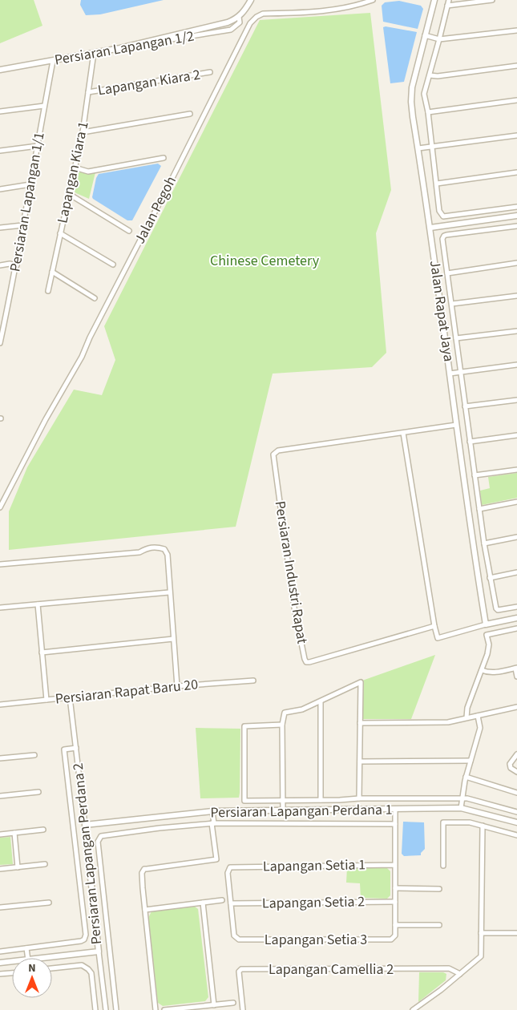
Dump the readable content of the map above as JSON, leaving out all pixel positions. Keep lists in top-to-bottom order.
{
  "streets": {
    "street": [
      "Persiaran Lapangan 1/2",
      "Lapangan Kiara 2",
      "Lapangan Kiara 1",
      "Persiaran Lapangan 1/1",
      "Jalan Pegoh",
      "Jalan Rapat Jaya",
      "Persiaran Industri Rapat",
      "Persiaran Rapat Baru 20",
      "Persiaran Lapangan Perdana 1",
      "Persiaran Lapangan Perdana 2",
      "Lapangan Setia 1",
      "Lapangan Setia 2",
      "Lapangan Setia 3",
      "Lapangan Camellia 2"
    ]
  },
  "crossings": [
    ["Persiaran Lapangan 1/2", "Lapangan Kiara 1"],
    ["Persiaran Lapangan 1/2", "Persiaran Lapangan 1/1"],
    ["Lapangan Kiara 2", "Lapangan Kiara 1"],
    ["Jalan Rapat Jaya", "Persiaran Industri Rapat"],
    ["Persiaran Rapat Baru 20", "Persiaran Lapangan Perdana 2"],
    ["Persiaran Lapangan Perdana 1", "Persiaran Lapangan Perdana 2"],
    ["Lapangan Setia 1", "Lapangan Setia 2"],
    ["Lapangan Setia 1", "Lapangan Setia 3"],
    ["Lapangan Setia 2", "Lapangan Setia 3"]
  ],
  "parks": ["Chinese Cemetery"],
  "north": "top"
}
